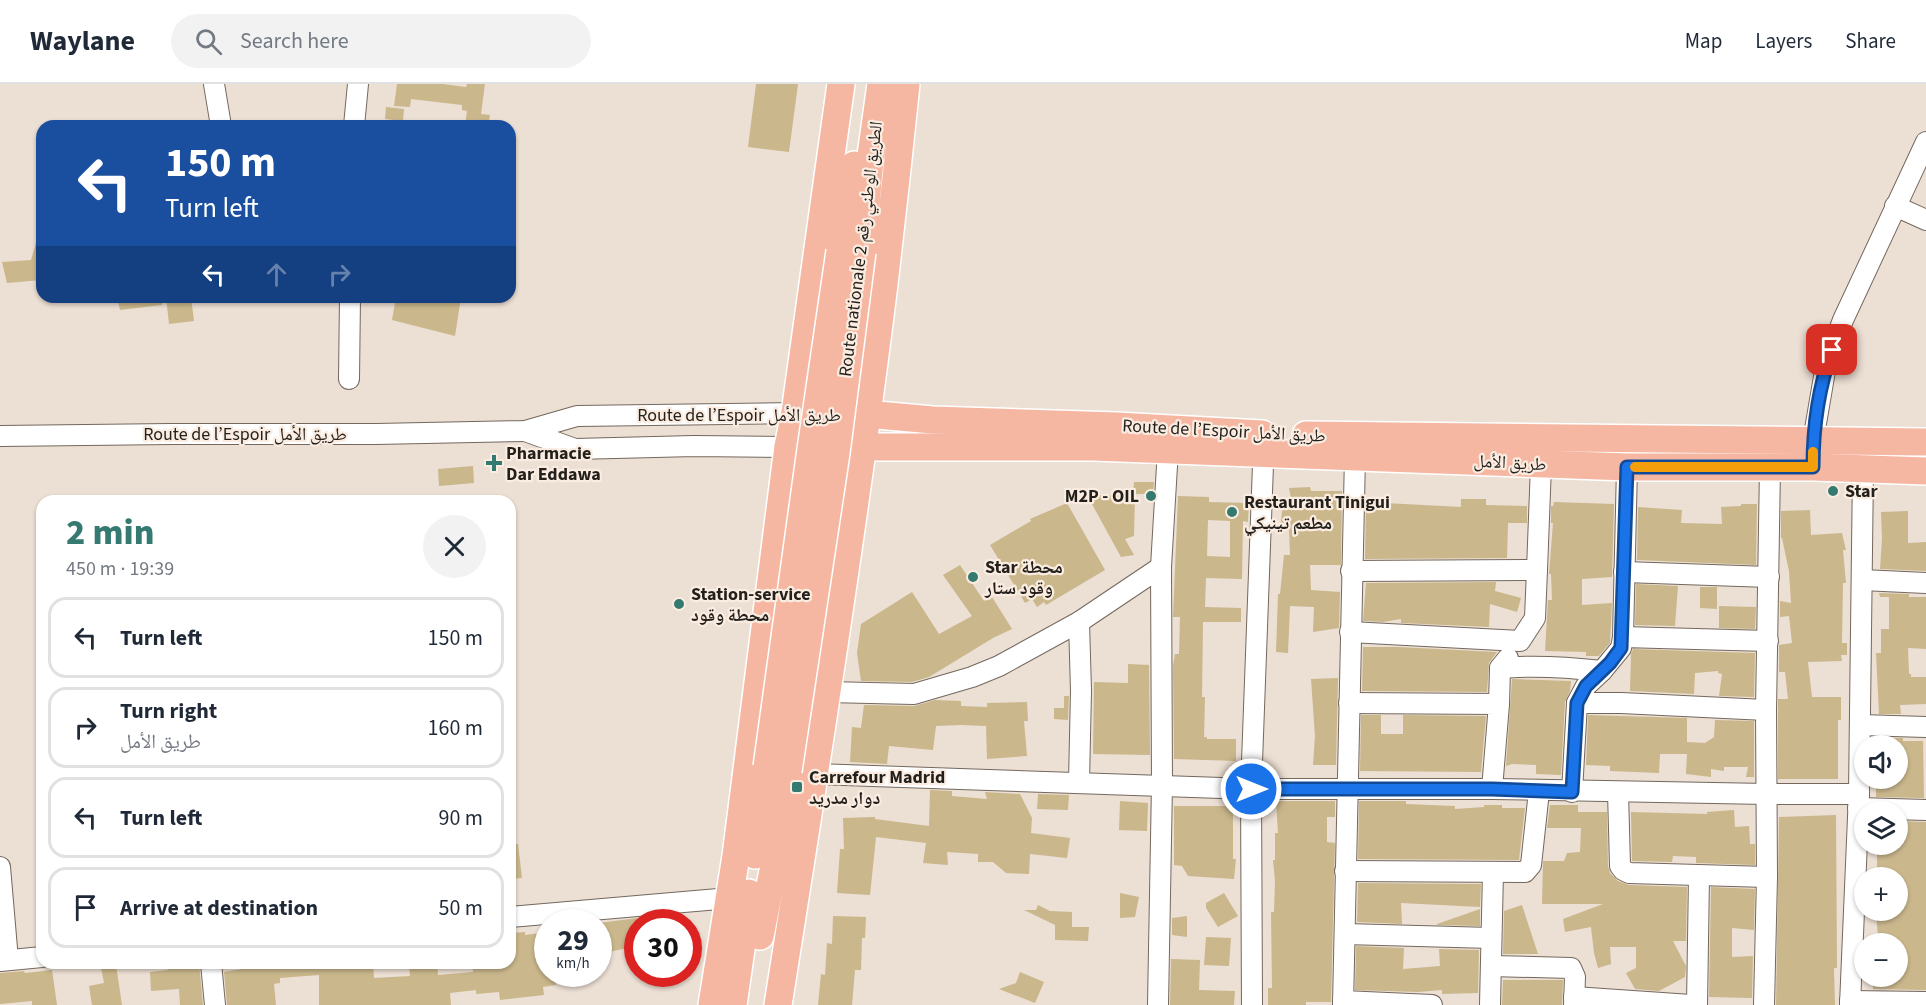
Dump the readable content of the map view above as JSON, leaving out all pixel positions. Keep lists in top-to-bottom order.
{
  "streets": {
    "highway": ["Route nationale الطريق الوطني رقم 2", "Route de l’Espoir طريق الأمل", "طريق الأمل"]
  },
  "crossings": [
    ["Route de l’Espoir طريق الأمل", "طريق الأمل"]
  ],
  "places": {
    "health": ["Pharmacie Dar Eddawa"],
    "other": [
      "Star",
      "M2P - OIL",
      "Restaurant Tinigui مطعم تينيكي",
      "Star محطة وقود ستار",
      "Station-service محطة وقود"
    ],
    "transit": ["Carrefour Madrid دوار مدريد"]
  },
  "page": {
    "header": "Waylane",
    "search": "Search here",
    "nav": ["Map", "Layers", "Share"],
    "turn": ["150 m", "Turn left"],
    "heading": ["2 min", "450 m · 19:39"],
    "list": [
      {
        "name": "Turn left",
        "value": "150 m"
      },
      {
        "name": "Turn right",
        "note": "طريق الأمل",
        "value": "160 m"
      },
      {
        "name": "Turn left",
        "value": "90 m"
      },
      {
        "name": "Arrive at destination",
        "value": "50 m"
      }
    ],
    "map_buttons": ["+", "−"],
    "speed": "29 km/h",
    "limit": "30"
  }
}
